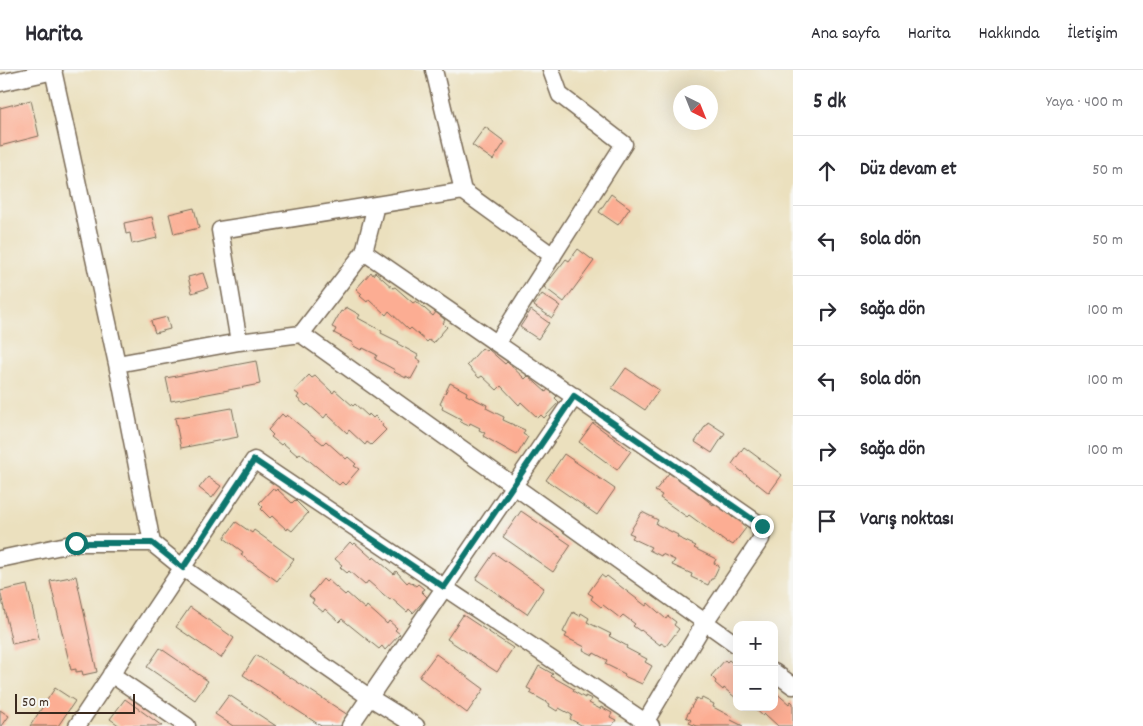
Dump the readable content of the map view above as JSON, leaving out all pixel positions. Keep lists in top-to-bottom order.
{
  "scale_bar": "50 m",
  "north": "bottom right",
  "page": {
    "header": "Harita",
    "nav": [
      "Ana sayfa",
      "Harita",
      "Hakkında",
      "İletişim"
    ],
    "heading": ["5 dk", "Yaya · 400 m"],
    "list": [
      ["Düz devam et", "50 m"],
      ["Sola dön", "50 m"],
      ["Sağa dön", "100 m"],
      ["Sola dön", "100 m"],
      ["Sağa dön", "100 m"],
      "Varış noktası"
    ],
    "map_buttons": ["+", "−"],
    "scale": "50 m"
  }
}
